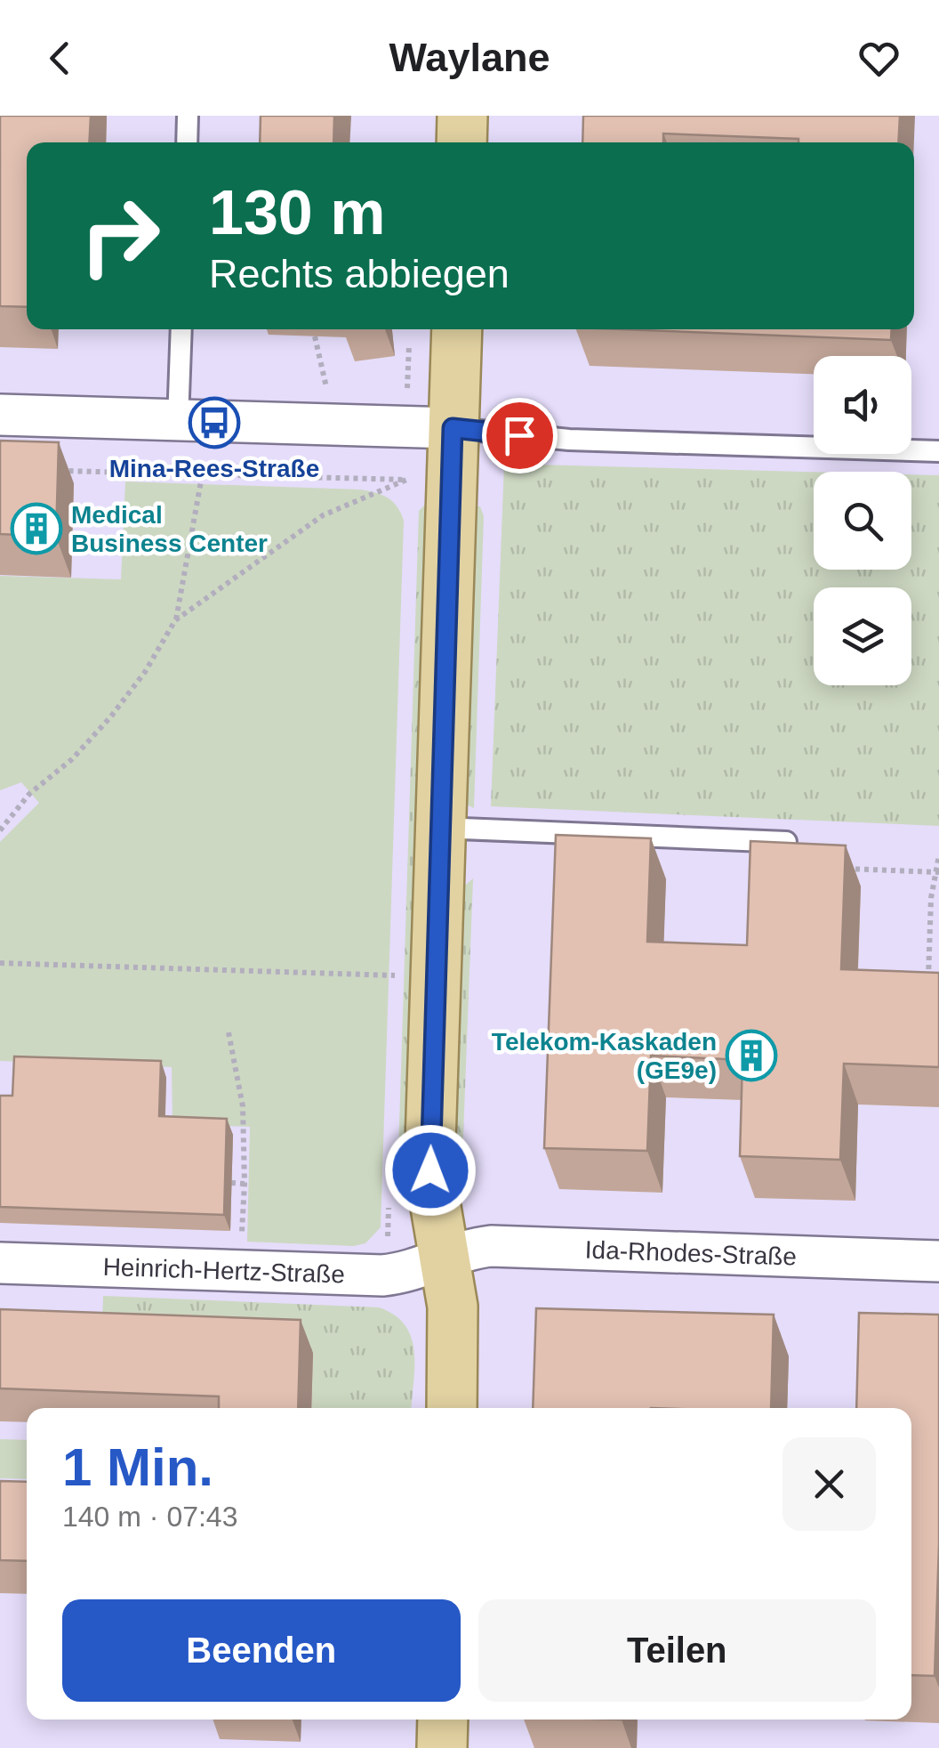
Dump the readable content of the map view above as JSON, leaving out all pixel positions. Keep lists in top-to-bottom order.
{
  "streets": {
    "street": ["Ida-Rhodes-Straße", "Heinrich-Hertz-Straße"]
  },
  "crossings": [
    ["Ida-Rhodes-Straße", "Heinrich-Hertz-Straße"]
  ],
  "places": {
    "bus stop": ["Mina-Rees-Straße"],
    "building": ["Medical Business Center", "Telekom-Kaskaden (GE9e)"]
  },
  "page": {
    "header": "Waylane",
    "turn": ["130 m", "Rechts abbiegen"],
    "heading": ["1 Min.", "140 m · 07:43"],
    "buttons": ["Beenden", "Teilen"]
  }
}
